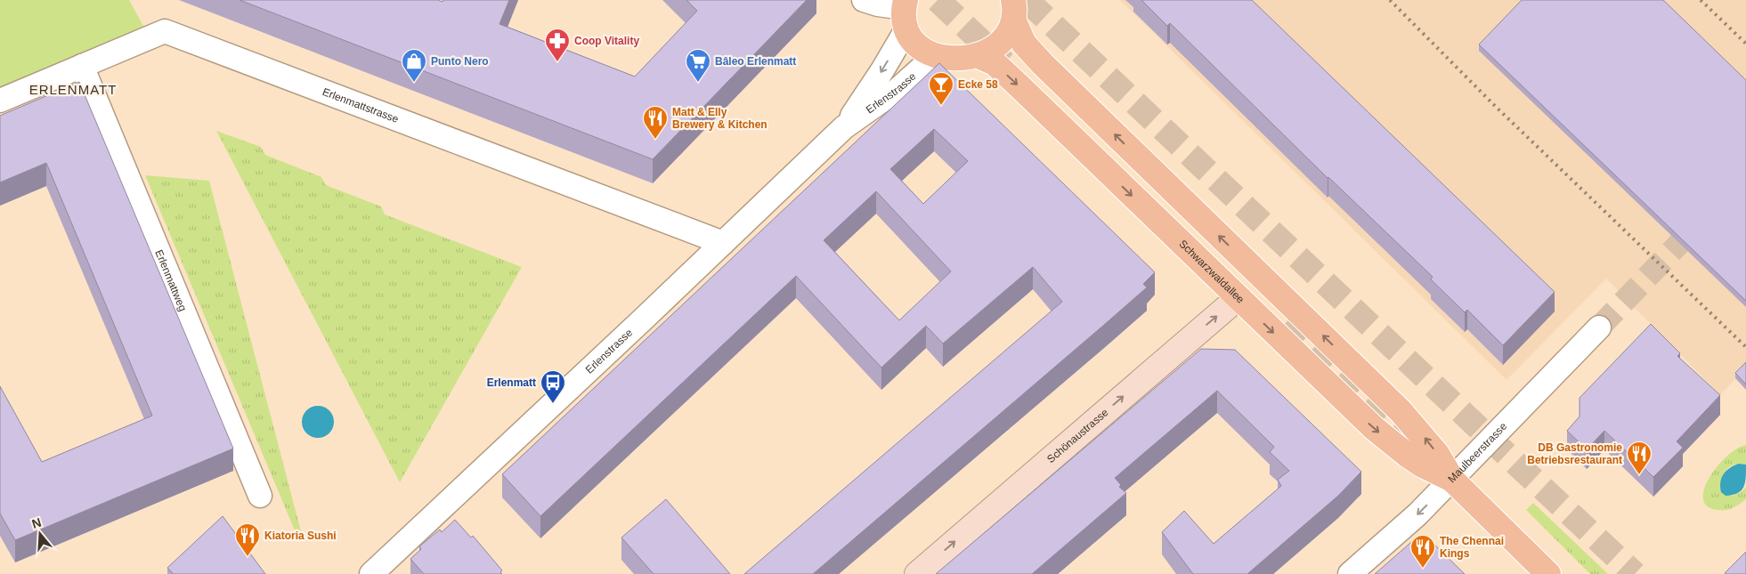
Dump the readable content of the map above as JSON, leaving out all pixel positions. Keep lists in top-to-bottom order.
{
  "streets": {
    "main road": ["Schwarzwaldallee"],
    "street": [
      "Erlenstrasse",
      "Erlenmattstrasse",
      "Erlenmattweg",
      "Schönaustrasse",
      "Maulbeerstrasse"
    ]
  },
  "crossings": [
    ["Erlenstrasse", "Erlenmattstrasse"],
    ["Erlenmattstrasse", "Erlenmattweg"],
    ["Schwarzwaldallee", "Schönaustrasse"],
    ["Schwarzwaldallee", "Maulbeerstrasse"]
  ],
  "one_way": ["Schönaustrasse", "Maulbeerstrasse"],
  "districts": ["ERLENMATT"],
  "places": {
    "pharmacy": ["Coop Vitality"],
    "shop": ["Punto Nero"],
    "supermarket": ["Bâleo Erlenmatt"],
    "bar": ["Ecke 58"],
    "restaurant": [
      "Matt & Elly Brewery & Kitchen",
      "DB Gastronomie Betriebsrestaurant",
      "Kiatoria Sushi",
      "The Chennai Kings"
    ],
    "bus stop": ["Erlenmatt"]
  },
  "north": "top"
}
